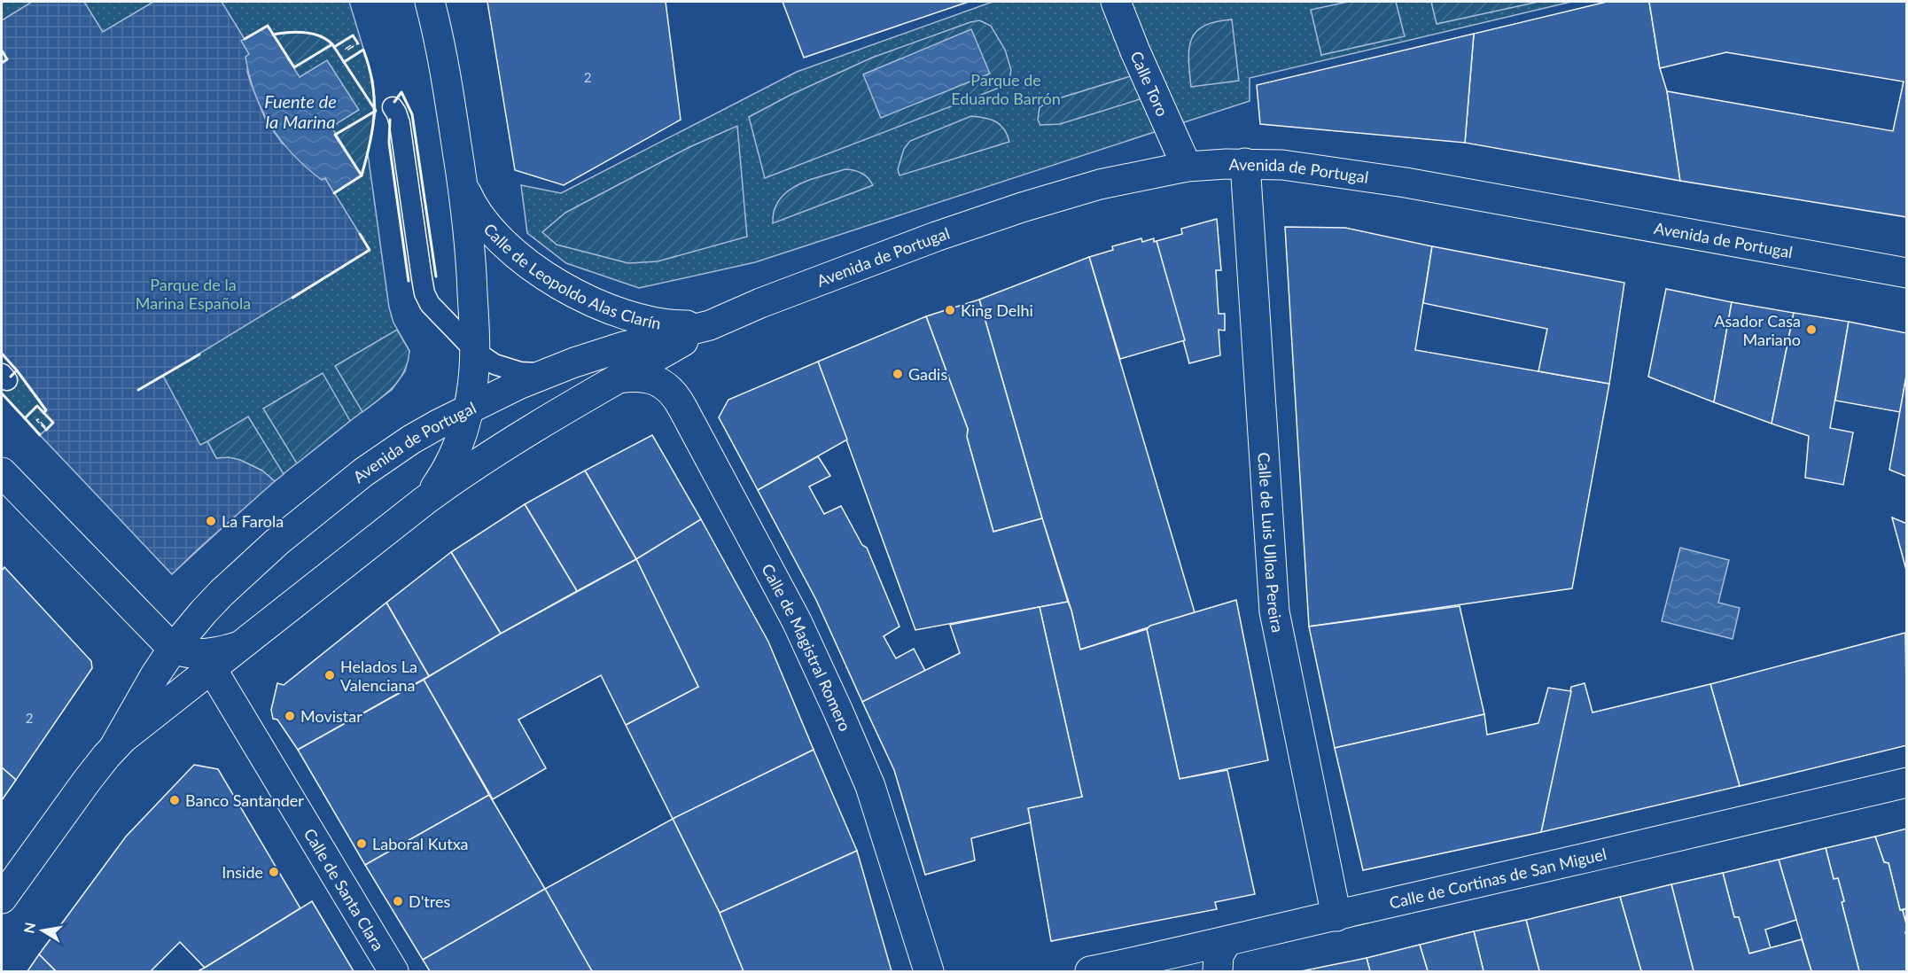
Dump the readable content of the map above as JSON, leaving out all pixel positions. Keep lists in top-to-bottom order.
{
  "streets": {
    "main road": [
      "Calle Toro",
      "Avenida de Portugal",
      "Calle de Leopoldo Alas Clarín",
      "Calle de Luis Ulloa Pereira",
      "Calle de Magistral Romero",
      "Calle de Cortinas de San Miguel",
      "Calle de Santa Clara"
    ]
  },
  "crossings": [
    ["Calle Toro", "Avenida de Portugal"],
    ["Avenida de Portugal", "Calle de Leopoldo Alas Clarín"],
    ["Avenida de Portugal", "Calle de Luis Ulloa Pereira"],
    ["Avenida de Portugal", "Calle de Magistral Romero"],
    ["Avenida de Portugal", "Calle de Santa Clara"],
    ["Calle de Luis Ulloa Pereira", "Calle de Cortinas de San Miguel"]
  ],
  "water": ["Fuente de la Marina"],
  "parks": ["Parque de Eduardo Barrón", "Parque de la Marina Española"],
  "places": [
    "King Delhi",
    "Asador Casa Mariano",
    "Gadis",
    "La Farola",
    "Helados La Valenciana",
    "Movistar",
    "Banco Santander",
    "Laboral Kutxa",
    "Inside",
    "D'tres"
  ],
  "house_numbers": ["2", "2"],
  "north": "left"
}
